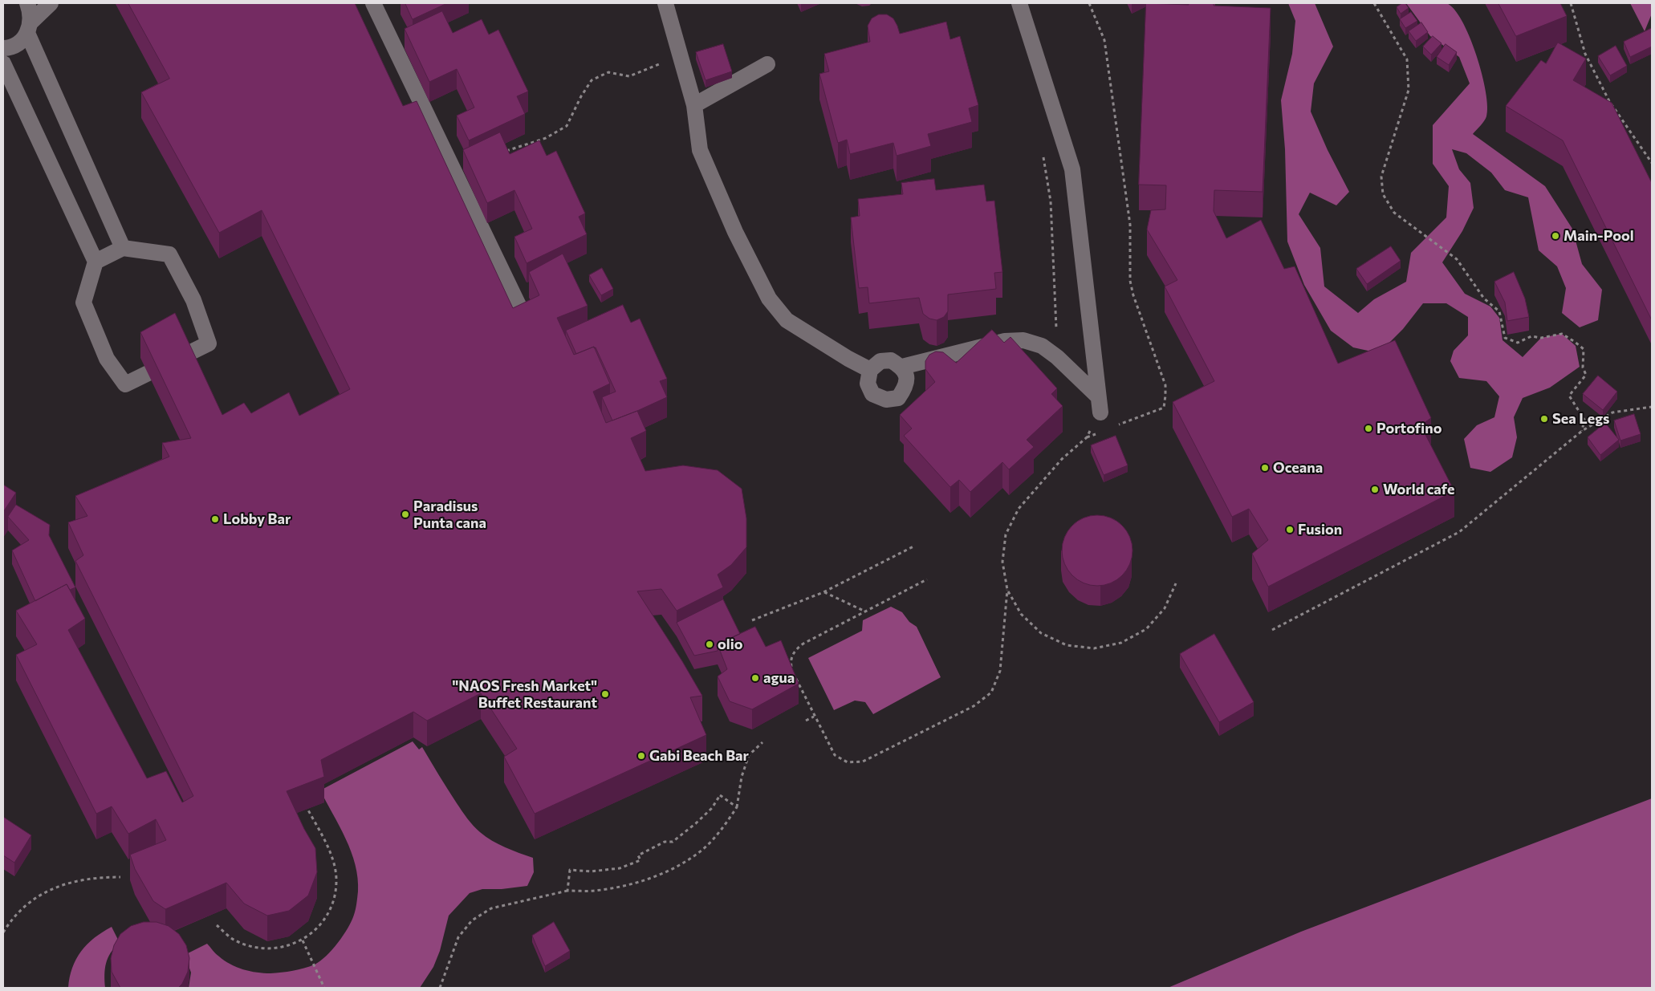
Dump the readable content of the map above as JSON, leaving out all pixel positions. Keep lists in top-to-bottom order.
{
  "places": [
    "Main-Pool",
    "Sea Legs",
    "Portofino",
    "Oceana",
    "World cafe",
    "Paradisus Punta cana",
    "Lobby Bar",
    "Fusion",
    "olio",
    "agua",
    "\"NAOS Fresh Market\" Buffet Restaurant",
    "Gabi Beach Bar"
  ]
}
